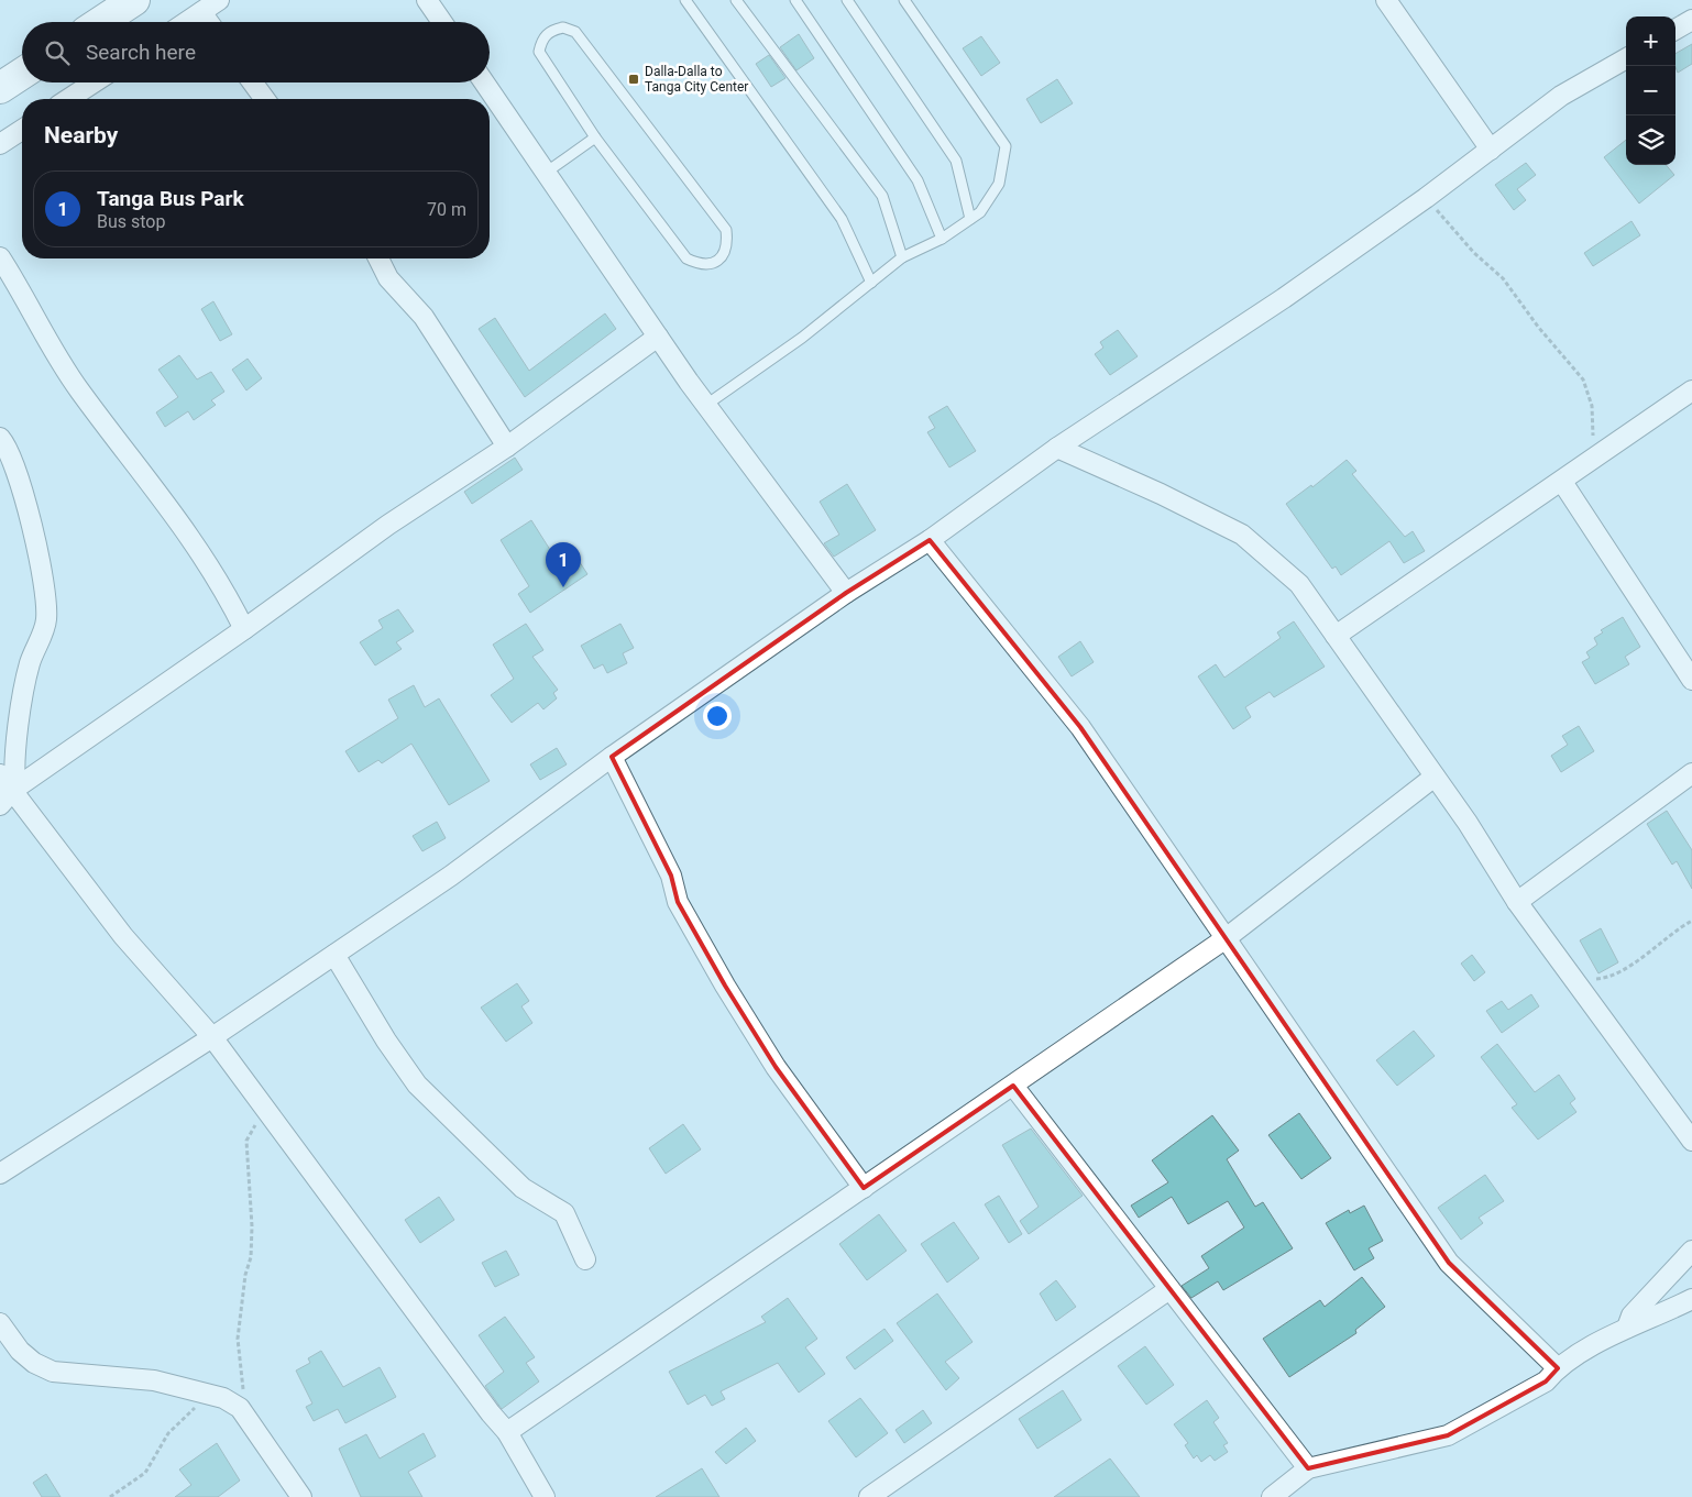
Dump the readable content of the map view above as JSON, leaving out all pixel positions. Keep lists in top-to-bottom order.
{
  "places": {
    "transit": ["Dalla-Dalla to Tanga City Center"]
  },
  "page": {
    "map_buttons": ["+", "−"],
    "search": "Search here",
    "heading": "Nearby",
    "list": [
      {
        "mark": "1",
        "name": "Tanga Bus Park",
        "note": "Bus stop",
        "value": "70 m"
      }
    ],
    "pins": "1"
  }
}
